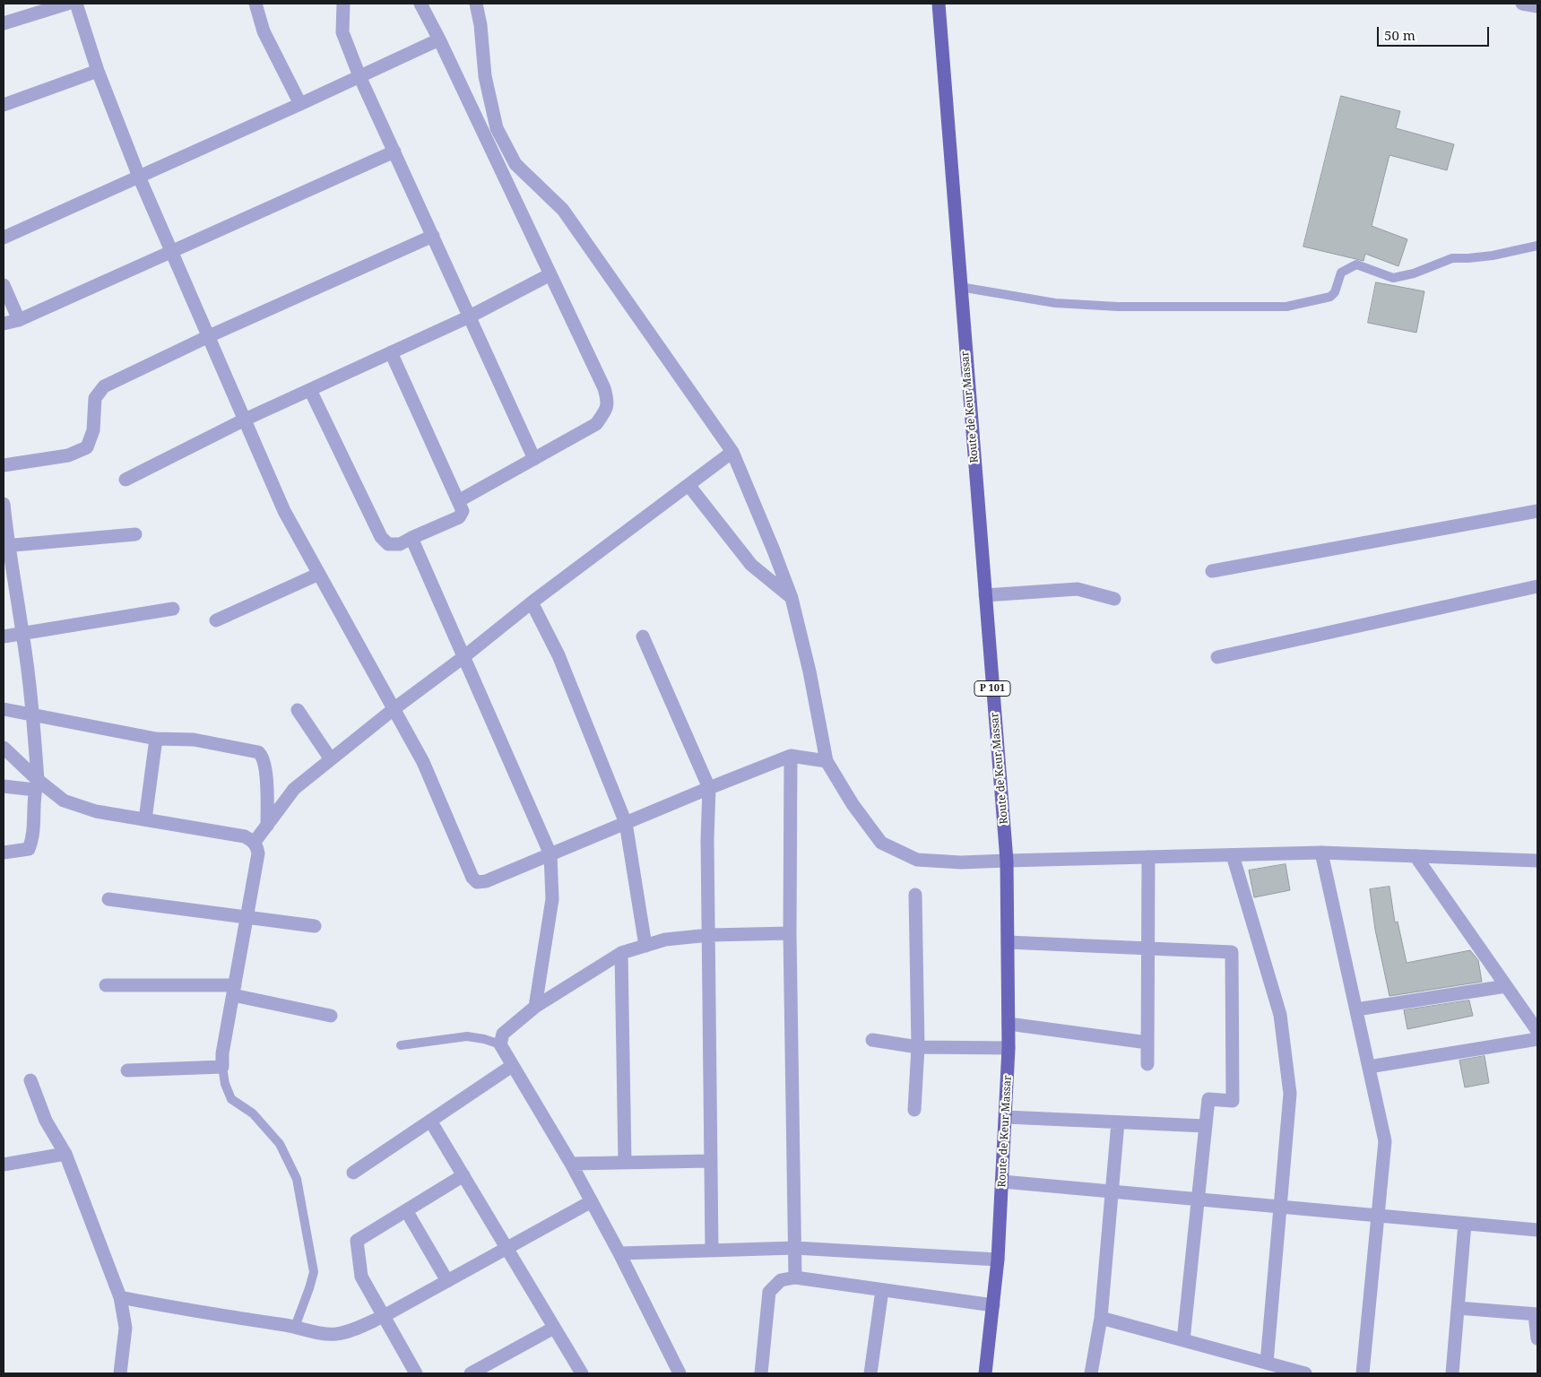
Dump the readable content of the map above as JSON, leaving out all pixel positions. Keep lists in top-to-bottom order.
{
  "streets": {
    "main road": ["Route de Keur Massar", "P 101"]
  },
  "scale_bar": "50 m"
}
